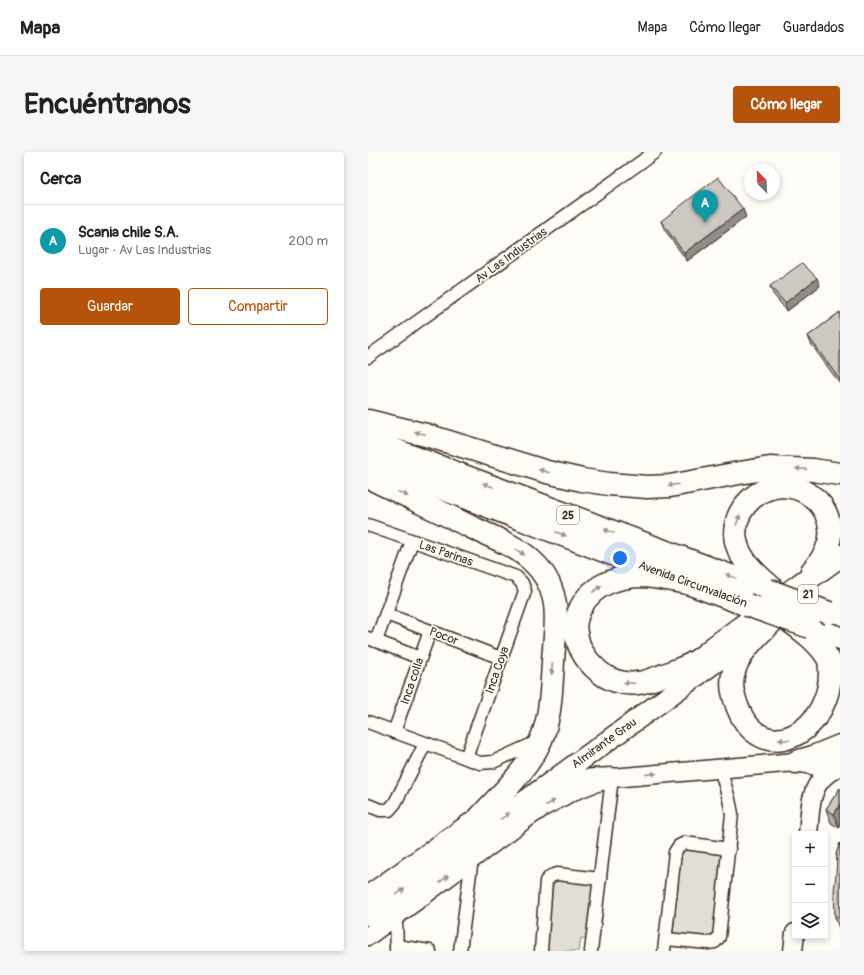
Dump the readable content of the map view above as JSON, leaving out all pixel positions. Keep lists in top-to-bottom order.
{
  "streets": {
    "highway": [
      "25",
      "Avenida Circunvalación",
      "21",
      "Almirante Grau"
    ],
    "street": [
      "Av Las Industrias",
      "Las Parinas",
      "Pocor",
      "Inca Coya",
      "Inca colla"
    ]
  },
  "crossings": [
    ["Las Parinas", "Inca Coya"],
    ["Avenida Circunvalación", "Almirante Grau"],
    ["Pocor", "Inca Coya"],
    ["Pocor", "Inca colla"]
  ],
  "north": "top left",
  "page": {
    "header": "Mapa",
    "nav": ["Mapa", "Cómo llegar", "Guardados"],
    "buttons": [
      "Cómo llegar",
      ["Guardar", "Compartir"]
    ],
    "title": "Encuéntranos",
    "heading": "Cerca",
    "pins": "A",
    "list": [
      {
        "mark": "A",
        "name": "Scania chile S.A.",
        "note": "Lugar · Av Las Industrias",
        "value": "200 m"
      }
    ],
    "map_buttons": ["+", "−"]
  }
}
